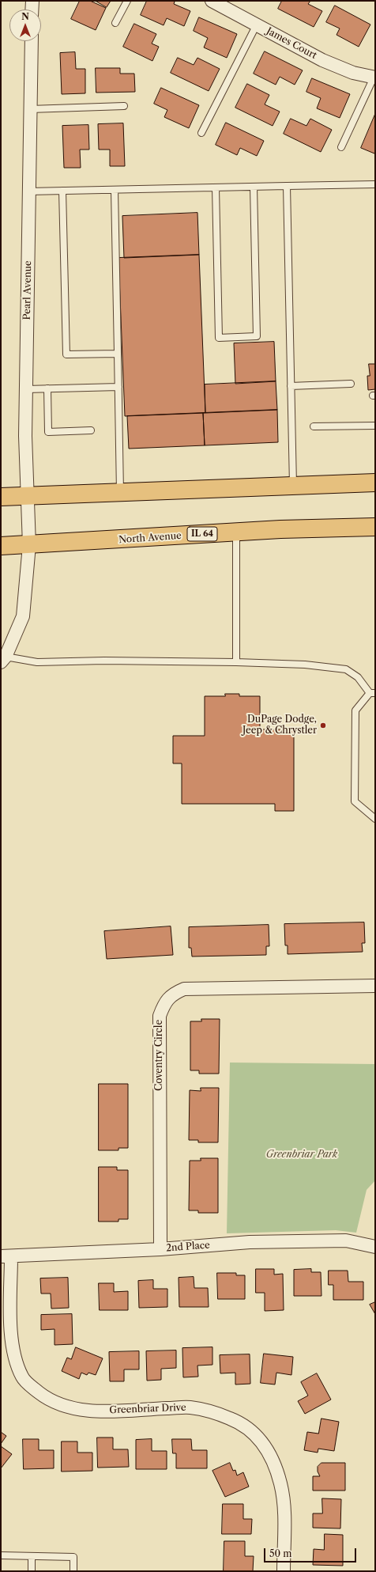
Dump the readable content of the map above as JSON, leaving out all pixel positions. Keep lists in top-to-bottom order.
{
  "streets": {
    "main road": ["IL 64", "North Avenue"],
    "street": [
      "James Court",
      "Pearl Avenue",
      "Coventry Circle",
      "2nd Place",
      "Greenbriar Drive"
    ]
  },
  "crossings": [
    ["Pearl Avenue", "North Avenue"],
    ["Coventry Circle", "2nd Place"],
    ["2nd Place", "Greenbriar Drive"]
  ],
  "parks": ["Greenbriar Park"],
  "places": ["DuPage Dodge, Jeep & Chrystler"],
  "scale_bar": "50 m",
  "north": "top"
}
